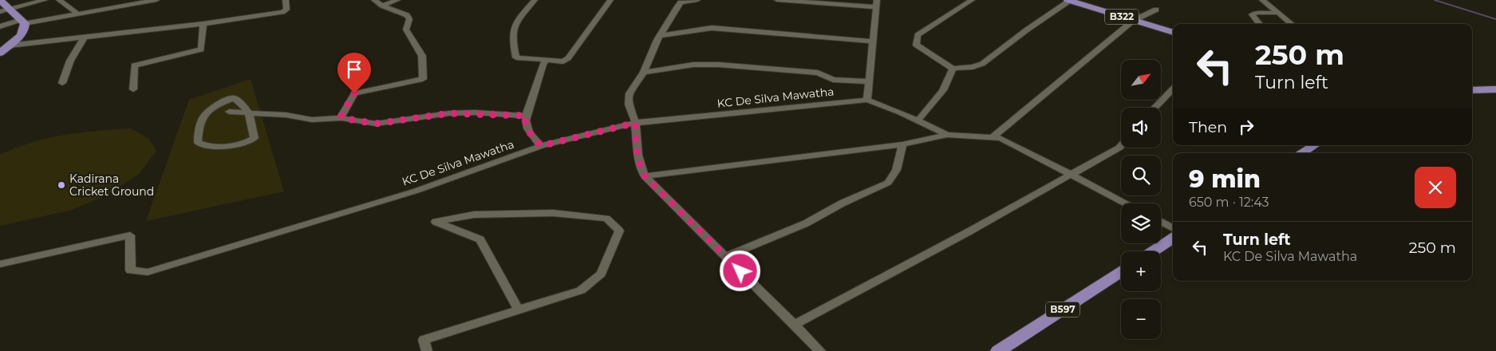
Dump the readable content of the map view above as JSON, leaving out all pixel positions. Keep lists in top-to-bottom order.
{
  "streets": {
    "main road": ["B322", "B597"],
    "street": ["KC De Silva Mawatha"]
  },
  "places": ["Kadirana Cricket Ground"],
  "north": "top right",
  "page": {
    "turn": ["250 m", "Turn left"],
    "map_buttons": ["+", "−"],
    "then": "Then",
    "heading": ["9 min", "650 m · 12:43"],
    "list": [
      {
        "name": "Turn left",
        "note": "KC De Silva Mawatha",
        "value": "250 m"
      }
    ]
  }
}
